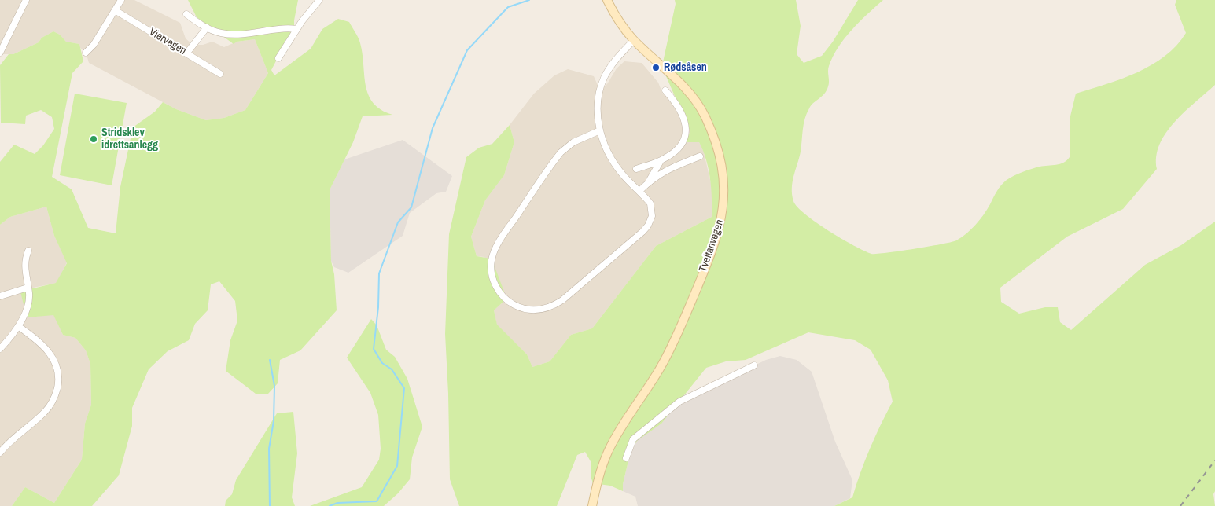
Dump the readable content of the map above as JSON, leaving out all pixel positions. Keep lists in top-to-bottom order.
{
  "streets": {
    "main road": ["Tveitanvegen"],
    "street": ["Viervegen"]
  },
  "places": ["Rødsåsen", "Stridsklev idrettsanlegg"]
}
